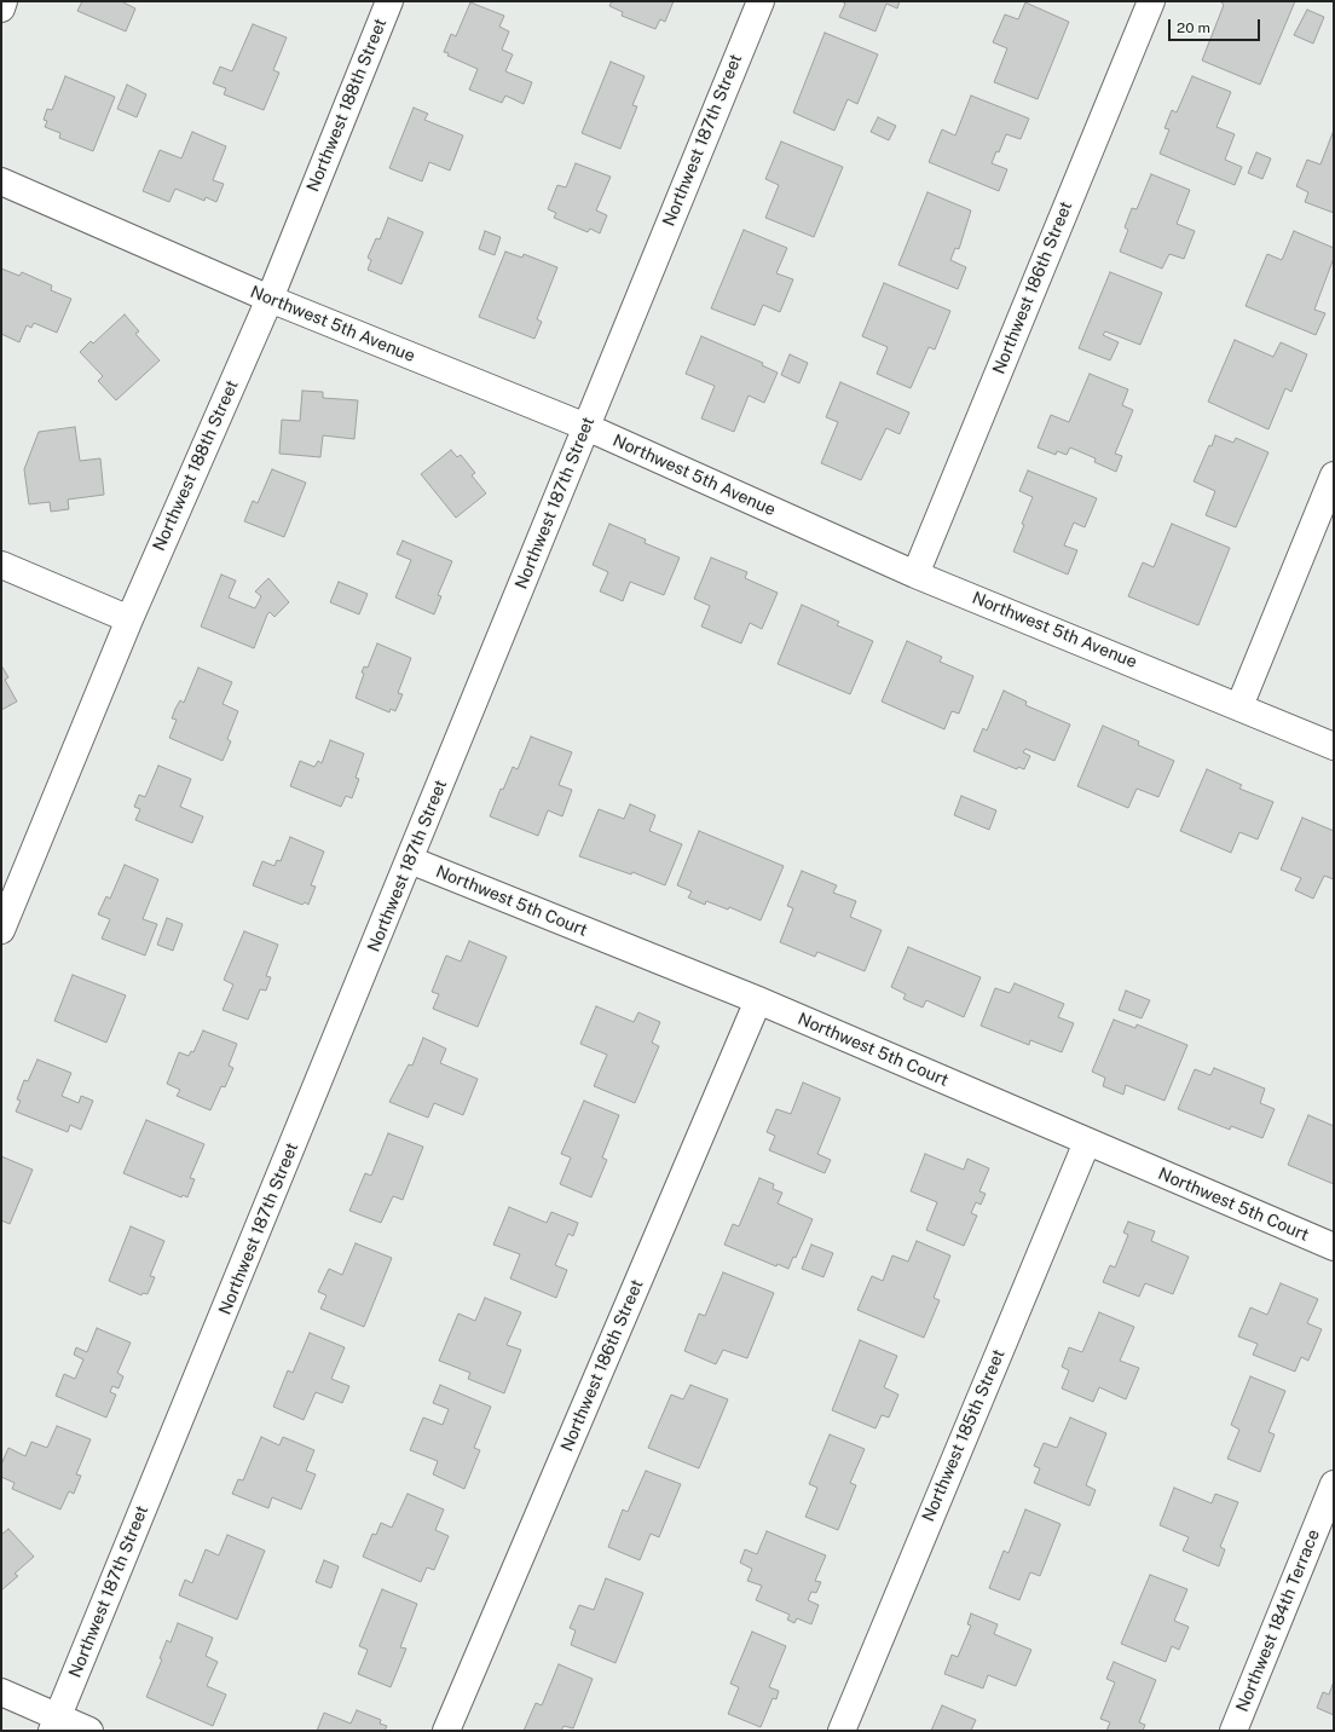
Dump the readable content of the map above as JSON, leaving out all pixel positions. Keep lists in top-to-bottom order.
{
  "streets": {
    "street": [
      "Northwest 188th Street",
      "Northwest 187th Street",
      "Northwest 186th Street",
      "Northwest 5th Avenue",
      "Northwest 5th Court",
      "Northwest 185th Street",
      "Northwest 184th Terrace"
    ]
  },
  "crossings": [
    ["Northwest 188th Street", "Northwest 5th Avenue"],
    ["Northwest 187th Street", "Northwest 5th Avenue"],
    ["Northwest 187th Street", "Northwest 5th Court"],
    ["Northwest 186th Street", "Northwest 5th Avenue"],
    ["Northwest 186th Street", "Northwest 5th Court"],
    ["Northwest 5th Court", "Northwest 185th Street"]
  ],
  "scale_bar": "20 m"
}
